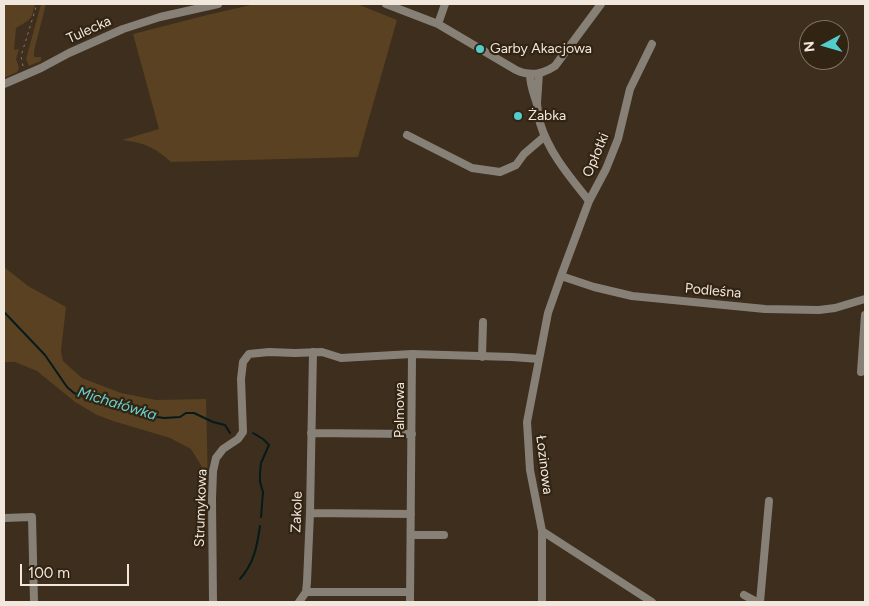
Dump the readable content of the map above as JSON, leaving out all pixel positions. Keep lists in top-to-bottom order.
{
  "streets": {
    "street": [
      "Tulecka",
      "Opłotki",
      "Podleśna",
      "Palmowa",
      "Łozinowa",
      "Strumykowa",
      "Zakole"
    ]
  },
  "crossings": [
    ["Opłotki", "Podleśna"],
    ["Opłotki", "Łozinowa"],
    ["Podleśna", "Łozinowa"],
    ["Palmowa", "Strumykowa"],
    ["Strumykowa", "Zakole"]
  ],
  "water": ["Michałówka"],
  "places": ["Garby Akacjowa", "Żabka"],
  "scale_bar": "100 m",
  "north": "left"
}
